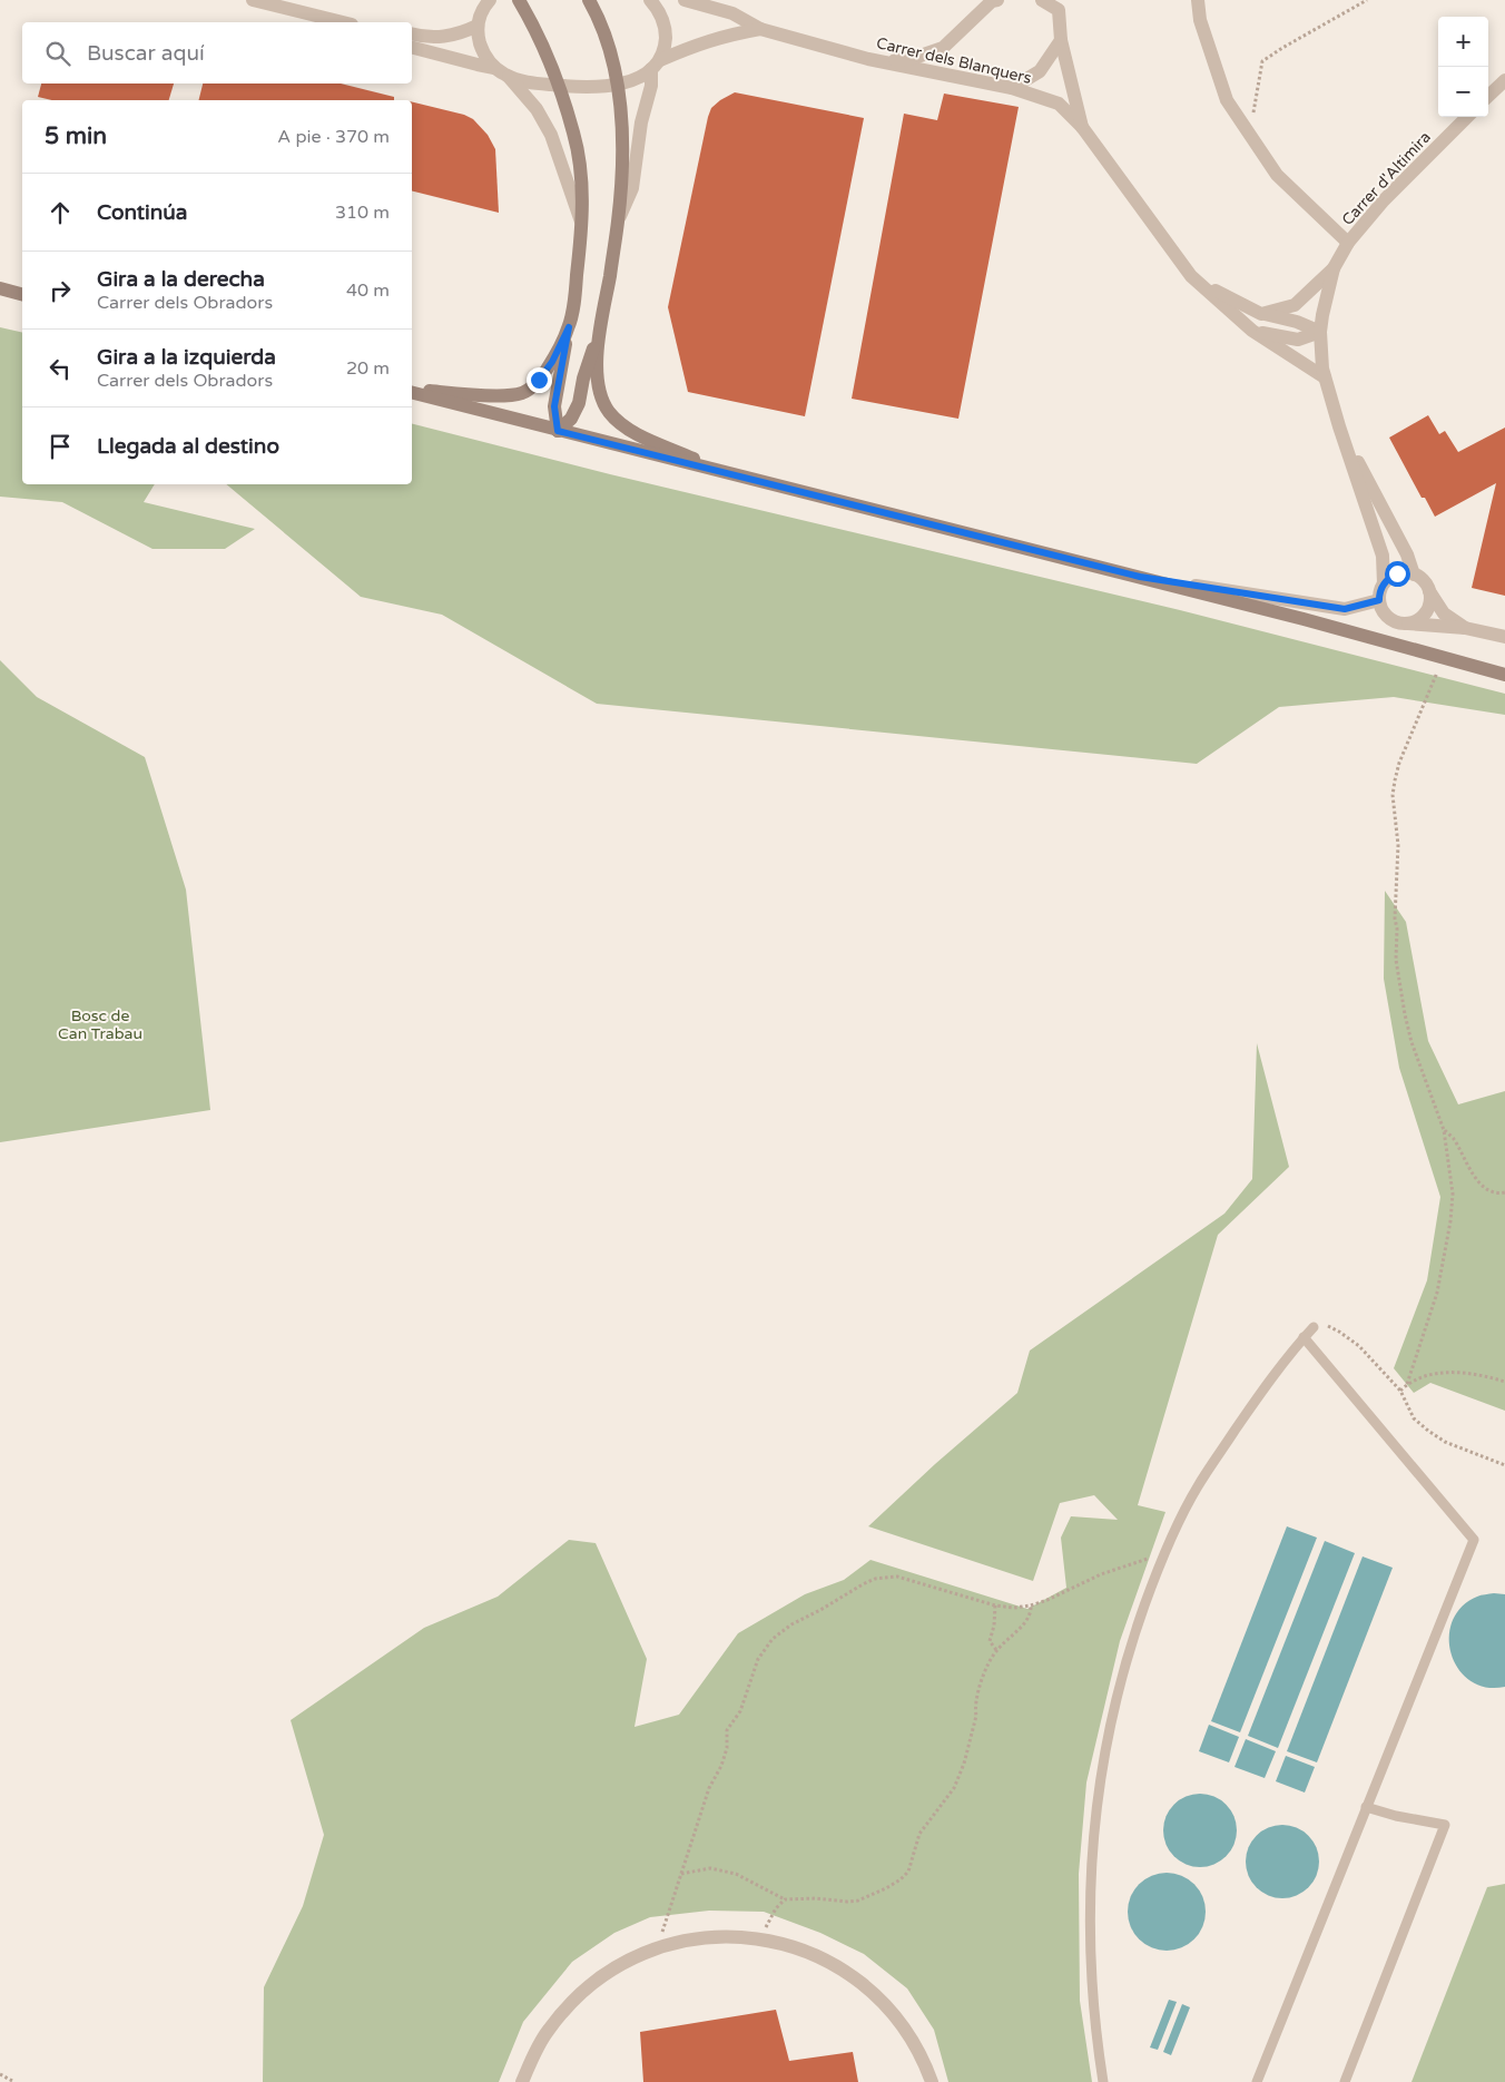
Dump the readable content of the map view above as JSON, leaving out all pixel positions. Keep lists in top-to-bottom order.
{
  "streets": {
    "street": ["Carrer dels Blanquers", "Carrer d'Altimira"]
  },
  "crossings": [
    ["Carrer dels Blanquers", "Carrer d'Altimira"]
  ],
  "parks": ["Bosc de Can Trabau"],
  "page": {
    "map_buttons": ["+", "−"],
    "search": "Buscar aquí",
    "heading": ["5 min", "A pie · 370 m"],
    "list": [
      ["Continúa", "310 m"],
      ["Gira a la derecha", "Carrer dels Obradors", "40 m"],
      ["Gira a la izquierda", "Carrer dels Obradors", "20 m"],
      "Llegada al destino"
    ]
  }
}
